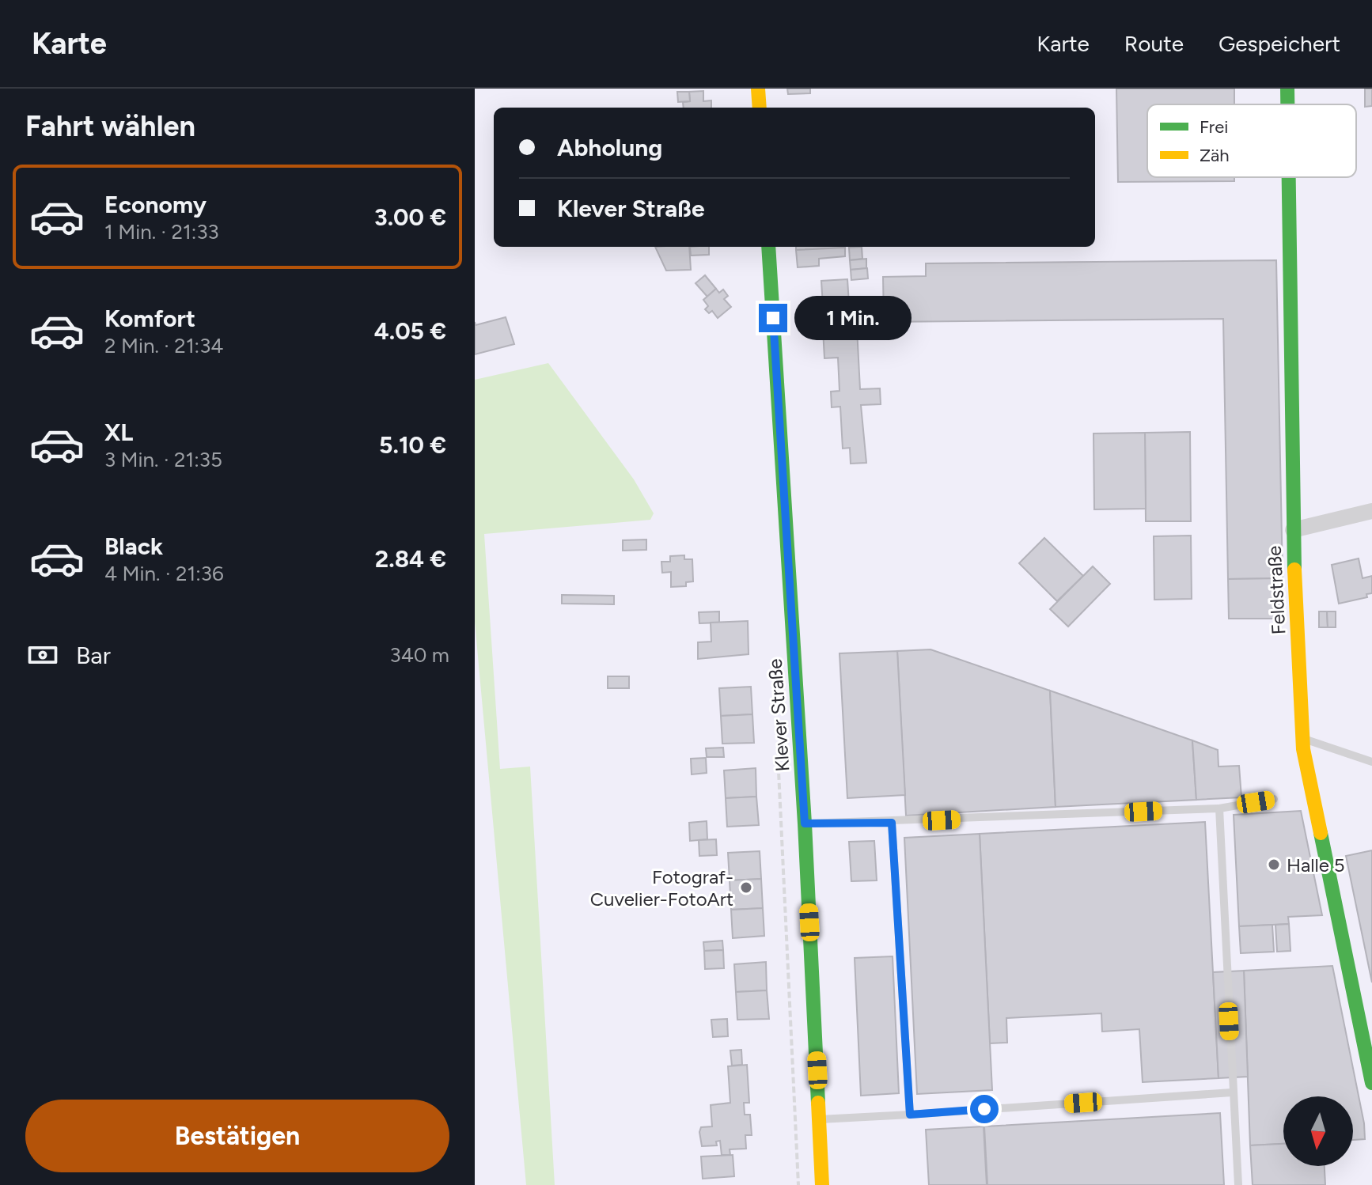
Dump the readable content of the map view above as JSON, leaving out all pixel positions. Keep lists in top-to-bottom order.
{
  "streets": {
    "street": ["Feldstraße", "Klever Straße"]
  },
  "places": ["Halle 5", "Fotograf- Cuvelier-FotoArt"],
  "legend": ["Frei", "Zäh"],
  "north": "bottom",
  "page": {
    "header": "Karte",
    "nav": ["Karte", "Route", "Gespeichert"],
    "heading": "Fahrt wählen",
    "banner": ["Abholung", "Klever Straße"],
    "list": [
      {
        "name": "Economy",
        "note": "1 Min. · 21:33",
        "value": "3.00 €"
      },
      {
        "name": "Komfort",
        "note": "2 Min. · 21:34",
        "value": "4.05 €"
      },
      {
        "name": "XL",
        "note": "3 Min. · 21:35",
        "value": "5.10 €"
      },
      {
        "name": "Black",
        "note": "4 Min. · 21:36",
        "value": "2.84 €"
      }
    ],
    "bubble": "1 Min.",
    "pay": ["Bar", "340 m"],
    "buttons": "Bestätigen"
  }
}
